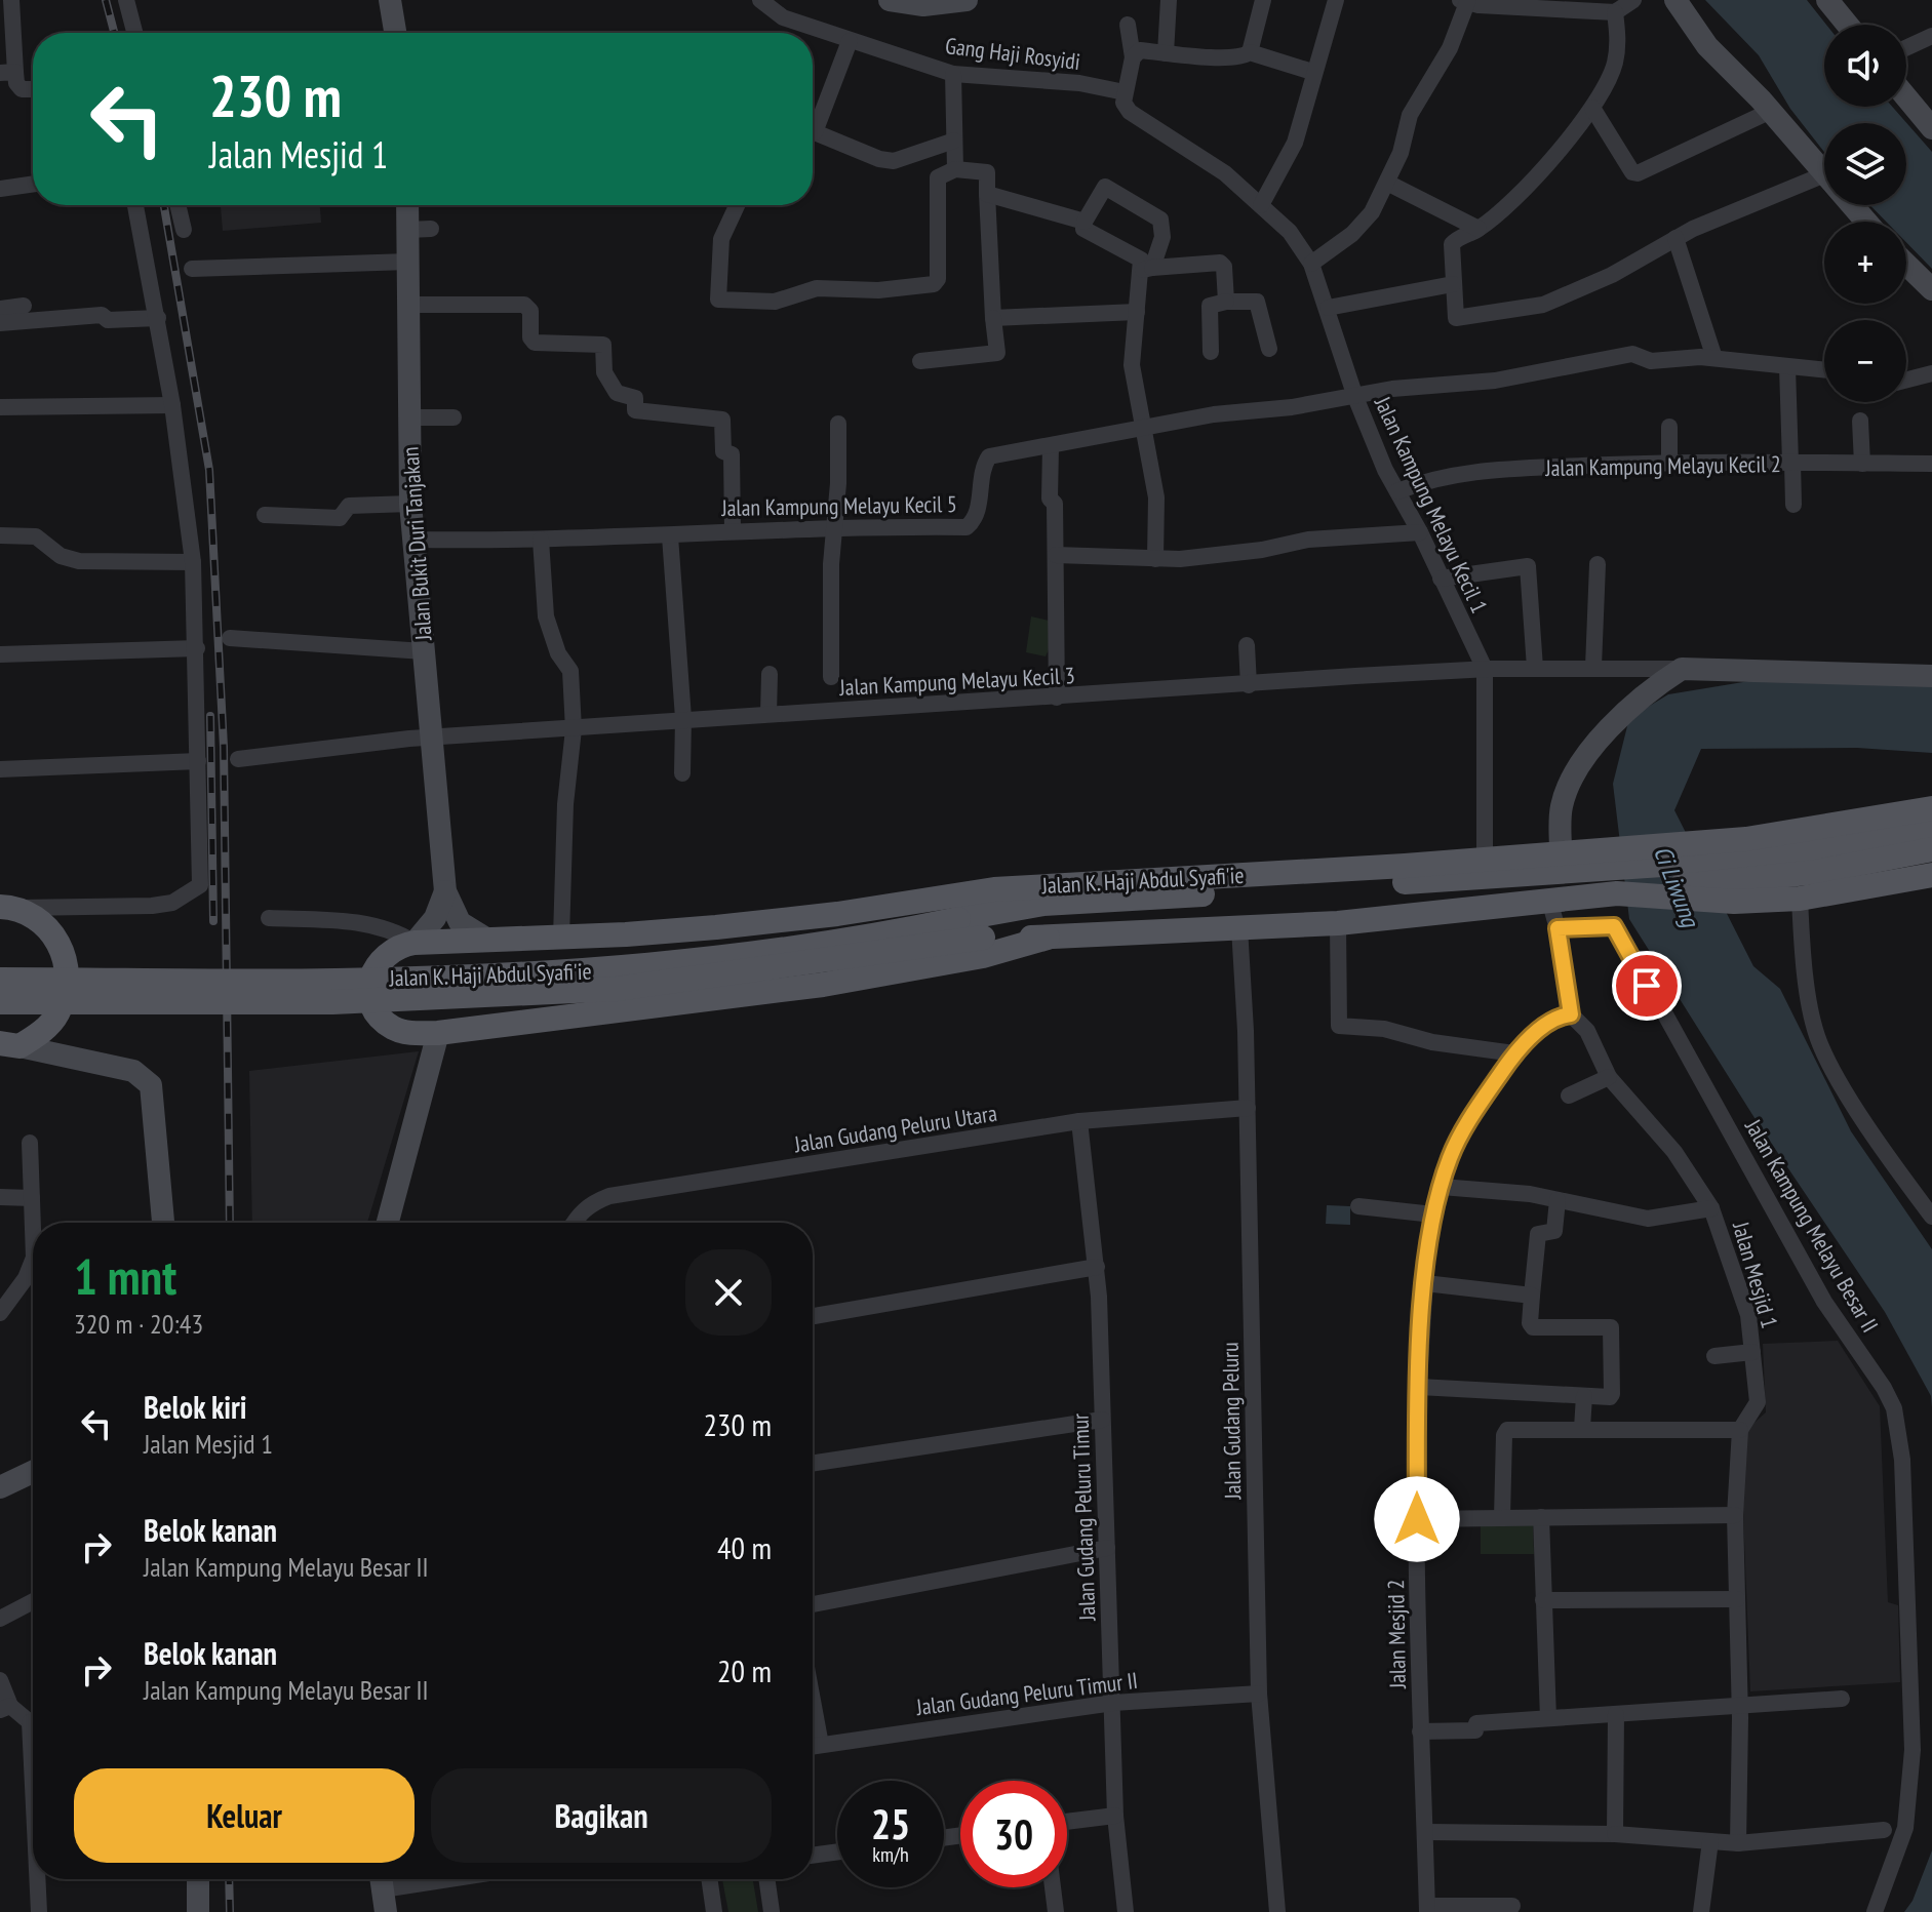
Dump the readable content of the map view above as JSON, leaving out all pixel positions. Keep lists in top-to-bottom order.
{
  "streets": {
    "main road": ["Jalan K. Haji Abdul Syafi'ie"],
    "street": [
      "Gang Haji Rosyidi",
      "Jalan Kampung Melayu Kecil 2",
      "Jalan Kampung Melayu Kecil 1",
      "Jalan Kampung Melayu Kecil 5",
      "Jalan Bukit Duri Tanjakan",
      "Jalan Kampung Melayu Kecil 3",
      "Jalan Gudang Peluru Utara",
      "Jalan Kampung Melayu Besar II",
      "Jalan Mesjid 1",
      "Jalan Gudang Peluru",
      "Jalan Gudang Peluru Timur",
      "Jalan Mesjid 2",
      "Jalan Gudang Peluru Timur II"
    ]
  },
  "crossings": [
    ["Gang Haji Rosyidi", "Jalan Kampung Melayu Kecil 1"],
    ["Jalan Kampung Melayu Kecil 2", "Jalan Kampung Melayu Kecil 1"],
    ["Jalan Kampung Melayu Kecil 1", "Jalan Kampung Melayu Kecil 5"],
    ["Jalan Kampung Melayu Kecil 1", "Jalan Kampung Melayu Kecil 3"],
    ["Jalan Kampung Melayu Kecil 1", "Jalan K. Haji Abdul Syafi'ie"],
    ["Jalan Kampung Melayu Kecil 5", "Jalan Bukit Duri Tanjakan"],
    ["Jalan Bukit Duri Tanjakan", "Jalan Kampung Melayu Kecil 3"],
    ["Jalan Bukit Duri Tanjakan", "Jalan K. Haji Abdul Syafi'ie"],
    ["Jalan K. Haji Abdul Syafi'ie", "Jalan Mesjid 1"],
    ["Jalan K. Haji Abdul Syafi'ie", "Jalan Gudang Peluru"],
    ["Jalan Gudang Peluru Utara", "Jalan Gudang Peluru"],
    ["Jalan Gudang Peluru Utara", "Jalan Gudang Peluru Timur"],
    ["Jalan Kampung Melayu Besar II", "Jalan Mesjid 1"],
    ["Jalan Mesjid 1", "Jalan Mesjid 2"],
    ["Jalan Gudang Peluru", "Jalan Gudang Peluru Timur II"],
    ["Jalan Gudang Peluru Timur", "Jalan Gudang Peluru Timur II"]
  ],
  "water": ["Ci Liwung"],
  "page": {
    "map_buttons": ["+", "−"],
    "turn": ["230 m", "Jalan Mesjid 1"],
    "heading": ["1 mnt", "320 m · 20:43"],
    "list": [
      {
        "name": "Belok kiri",
        "note": "Jalan Mesjid 1",
        "value": "230 m"
      },
      {
        "name": "Belok kanan",
        "note": "Jalan Kampung Melayu Besar II",
        "value": "40 m"
      },
      {
        "name": "Belok kanan",
        "note": "Jalan Kampung Melayu Besar II",
        "value": "20 m"
      }
    ],
    "buttons": ["Keluar", "Bagikan"],
    "speed": "25 km/h",
    "limit": "30"
  }
}
